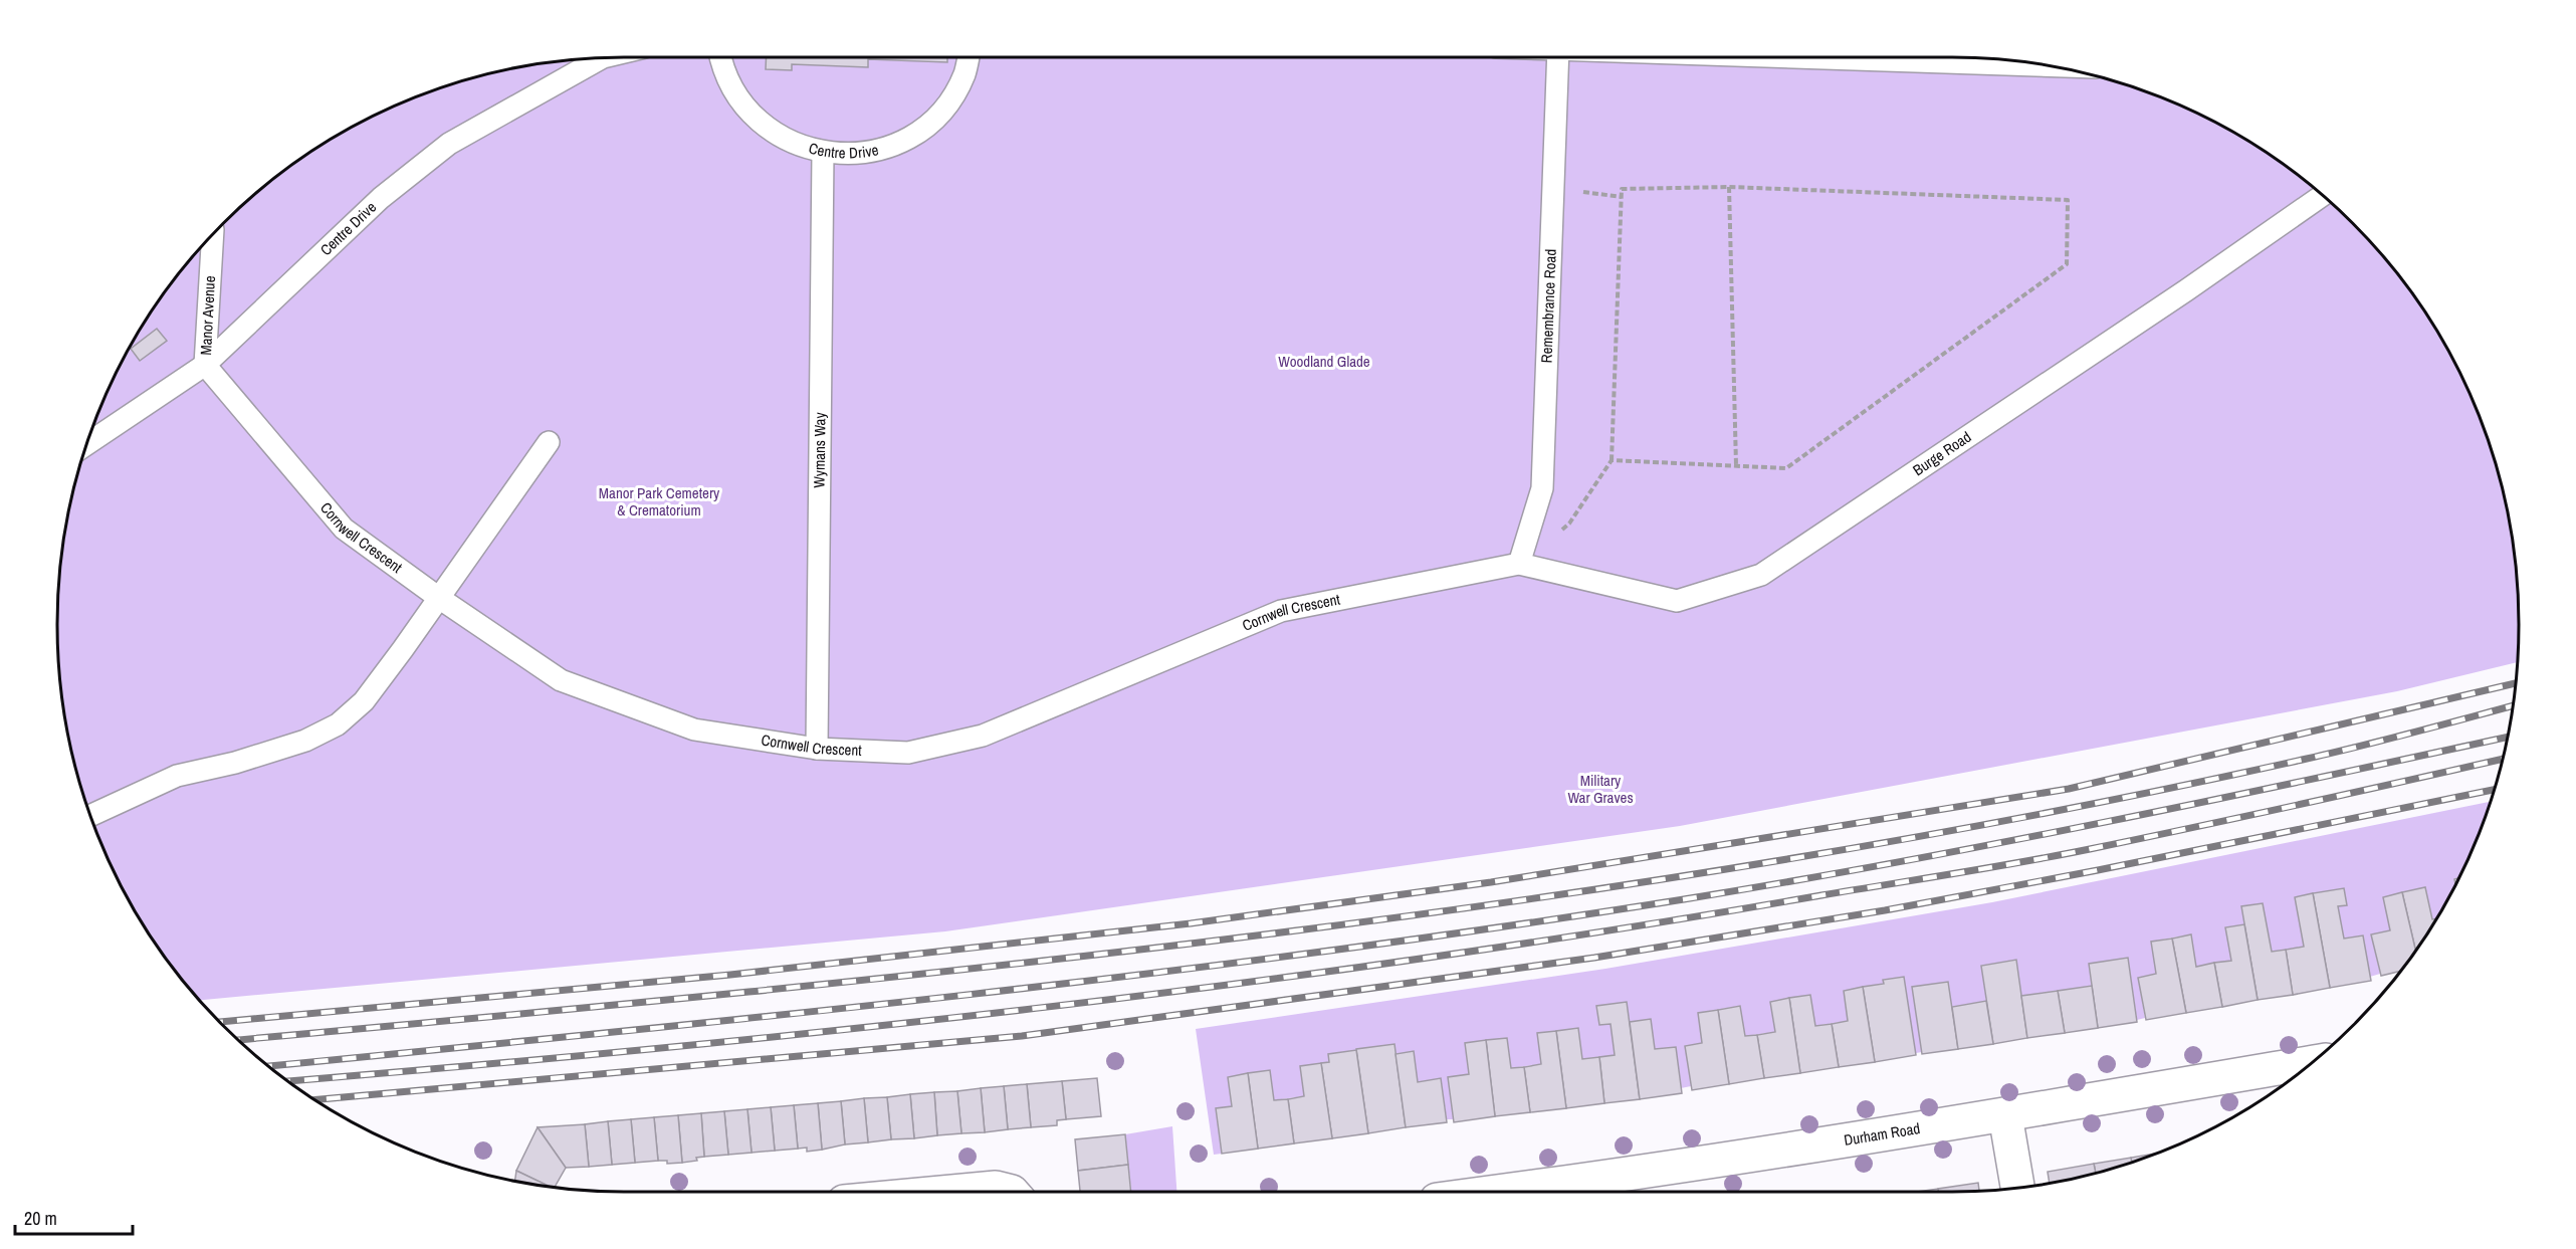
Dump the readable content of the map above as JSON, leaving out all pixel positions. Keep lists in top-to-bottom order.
{
  "streets": {
    "street": ["Durham Road"],
    "lane": [
      "Centre Drive",
      "Remembrance Road",
      "Manor Avenue",
      "Wymans Way",
      "Burge Road",
      "Cornwell Crescent"
    ]
  },
  "crossings": [
    ["Centre Drive", "Manor Avenue"],
    ["Centre Drive", "Wymans Way"],
    ["Centre Drive", "Cornwell Crescent"],
    ["Remembrance Road", "Burge Road"],
    ["Remembrance Road", "Cornwell Crescent"],
    ["Manor Avenue", "Cornwell Crescent"],
    ["Wymans Way", "Cornwell Crescent"],
    ["Burge Road", "Cornwell Crescent"]
  ],
  "parks": ["Woodland Glade", "Manor Park Cemetery & Crematorium", "Military War Graves"],
  "scale_bar": "20 m"
}
